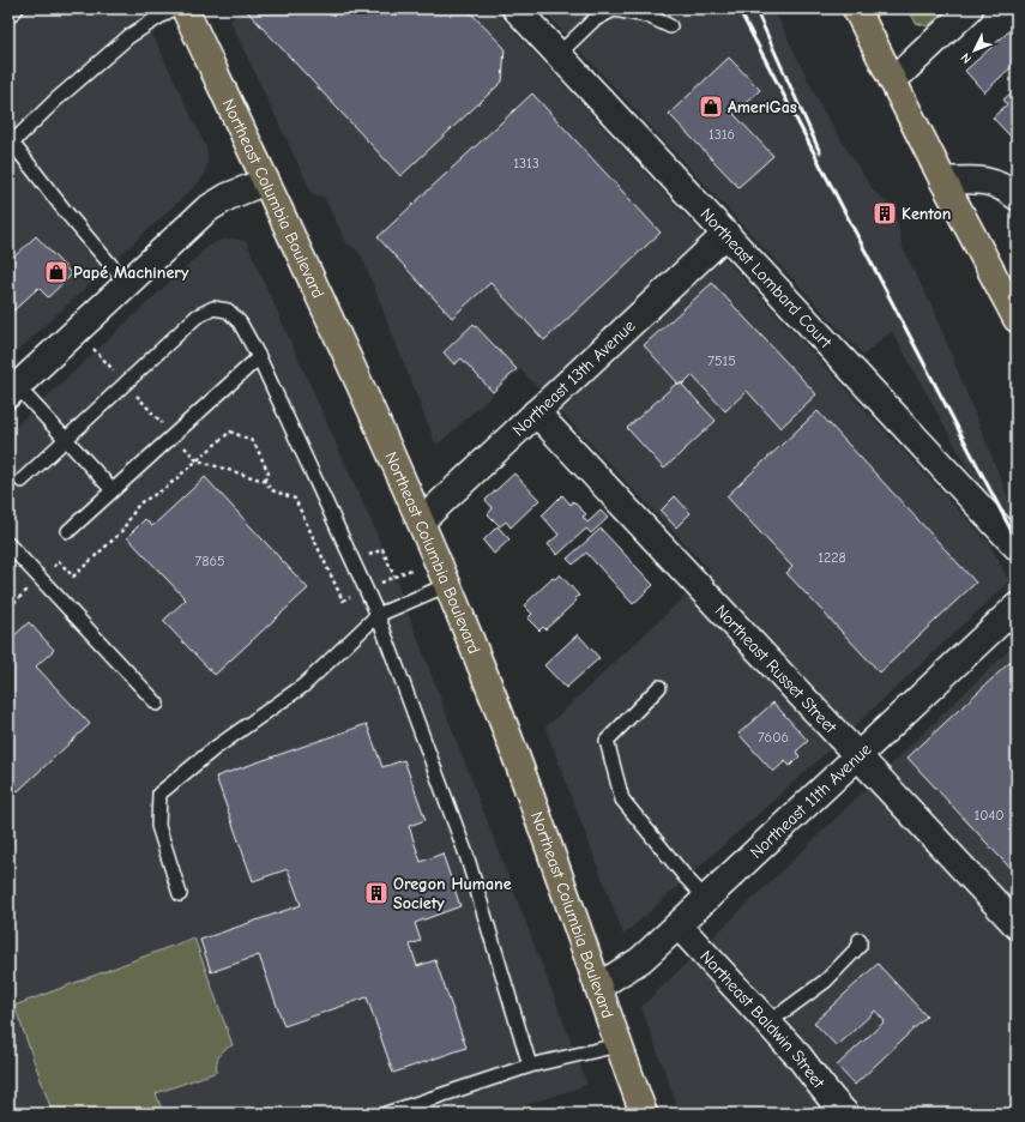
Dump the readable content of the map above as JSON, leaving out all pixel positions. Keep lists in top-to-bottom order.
{
  "streets": {
    "main road": ["Northeast Columbia Boulevard"],
    "street": [
      "Northeast Lombard Court",
      "Northeast 13th Avenue",
      "Northeast Russet Street",
      "Northeast 11th Avenue",
      "Northeast Baldwin Street"
    ]
  },
  "crossings": [
    ["Northeast Columbia Boulevard", "Northeast 13th Avenue"],
    ["Northeast Columbia Boulevard", "Northeast 11th Avenue"],
    ["Northeast Lombard Court", "Northeast 13th Avenue"],
    ["Northeast 13th Avenue", "Northeast Russet Street"],
    ["Northeast Russet Street", "Northeast 11th Avenue"],
    ["Northeast 11th Avenue", "Northeast Baldwin Street"]
  ],
  "places": {
    "shop": ["AmeriGas", "Papé Machinery"],
    "building": ["Kenton", "Oregon Humane Society"]
  },
  "house_numbers": [
    "1316",
    "1313",
    "7515",
    "1228",
    "7865",
    "7606",
    "1040"
  ],
  "north": "bottom left"
}
